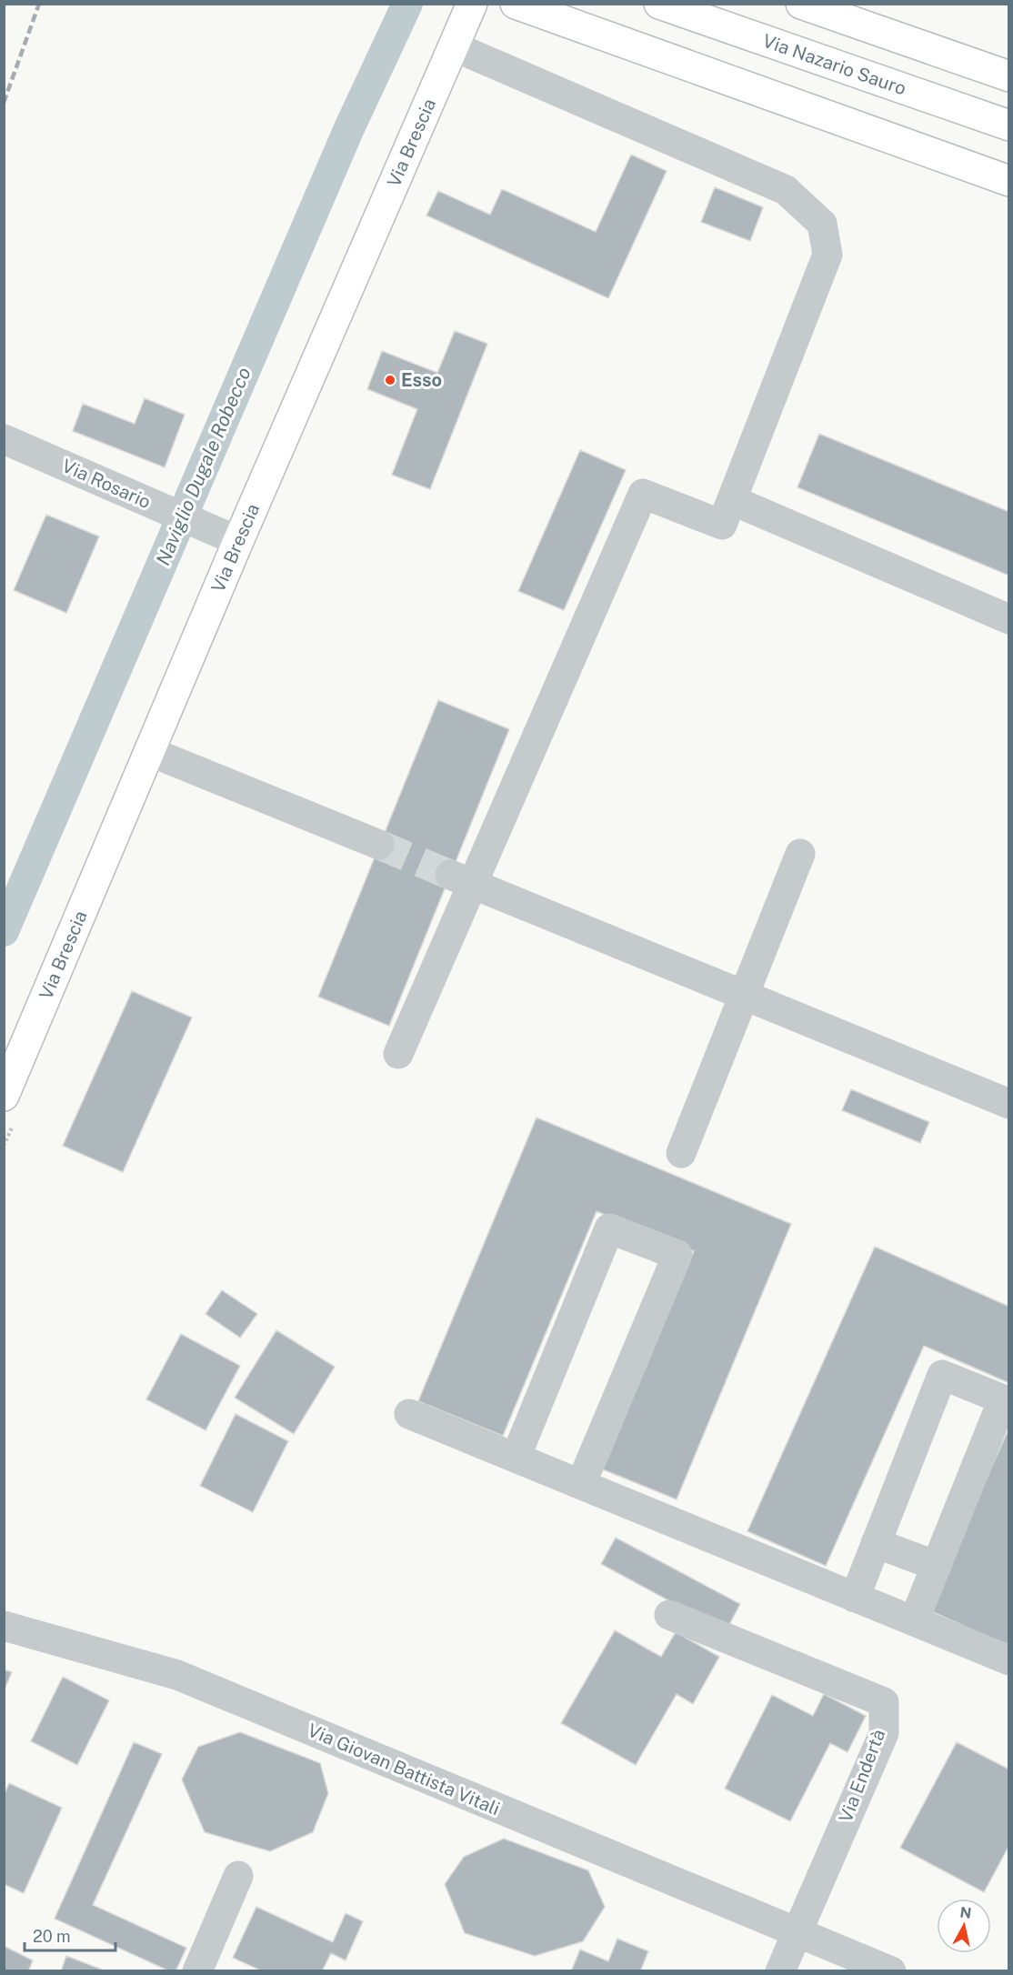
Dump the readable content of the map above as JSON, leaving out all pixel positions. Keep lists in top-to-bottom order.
{
  "streets": {
    "main road": ["Via Nazario Sauro", "Via Brescia"],
    "street": ["Via Rosario", "Via Giovan Battista Vitali", "Via Endertà"]
  },
  "crossings": [
    ["Via Brescia", "Via Rosario"],
    ["Via Giovan Battista Vitali", "Via Endertà"]
  ],
  "water": ["Naviglio Dugale Robecco"],
  "places": ["Esso"],
  "scale_bar": "20 m",
  "north": "top"
}
